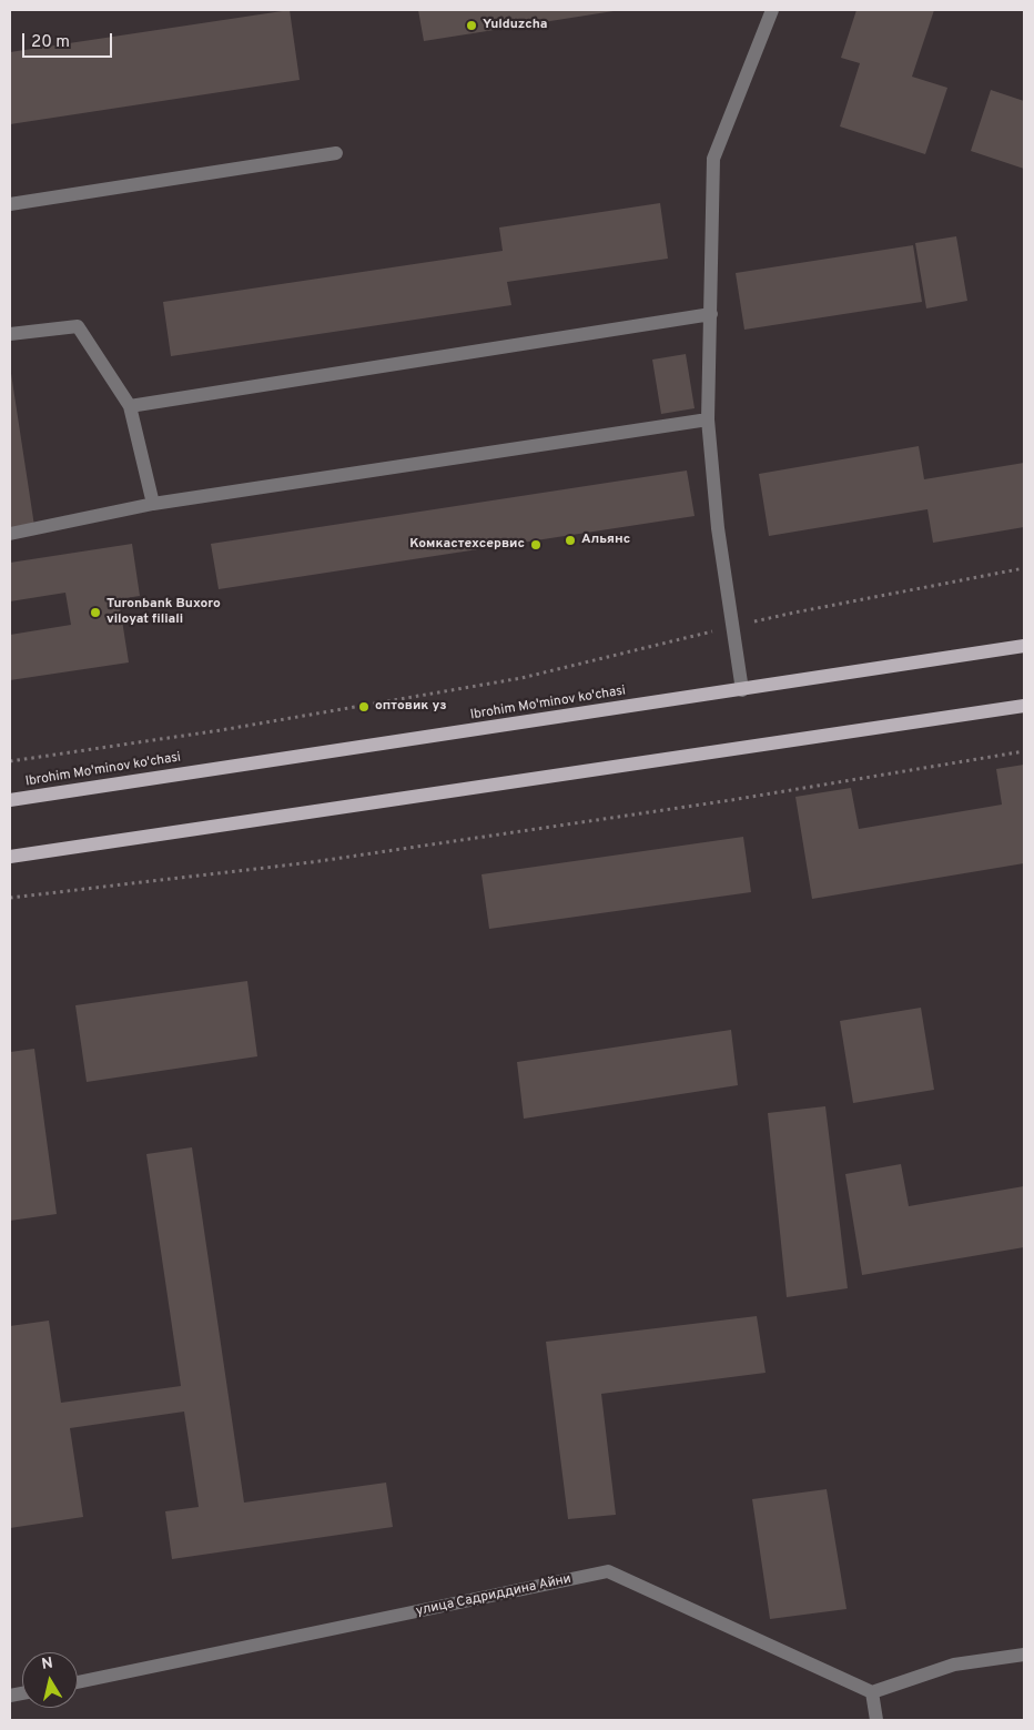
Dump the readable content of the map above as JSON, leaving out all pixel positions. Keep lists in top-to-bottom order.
{
  "streets": {
    "main road": ["Ibrohim Mo'minov ko'chasi"],
    "street": ["улица Садриддина Айни"]
  },
  "places": [
    "Yulduzcha",
    "Альянс",
    "Комкастехсервис",
    "Turonbank Buxoro viloyat filiali",
    "оптовик уз"
  ],
  "scale_bar": "20 m",
  "north": "top"
}
